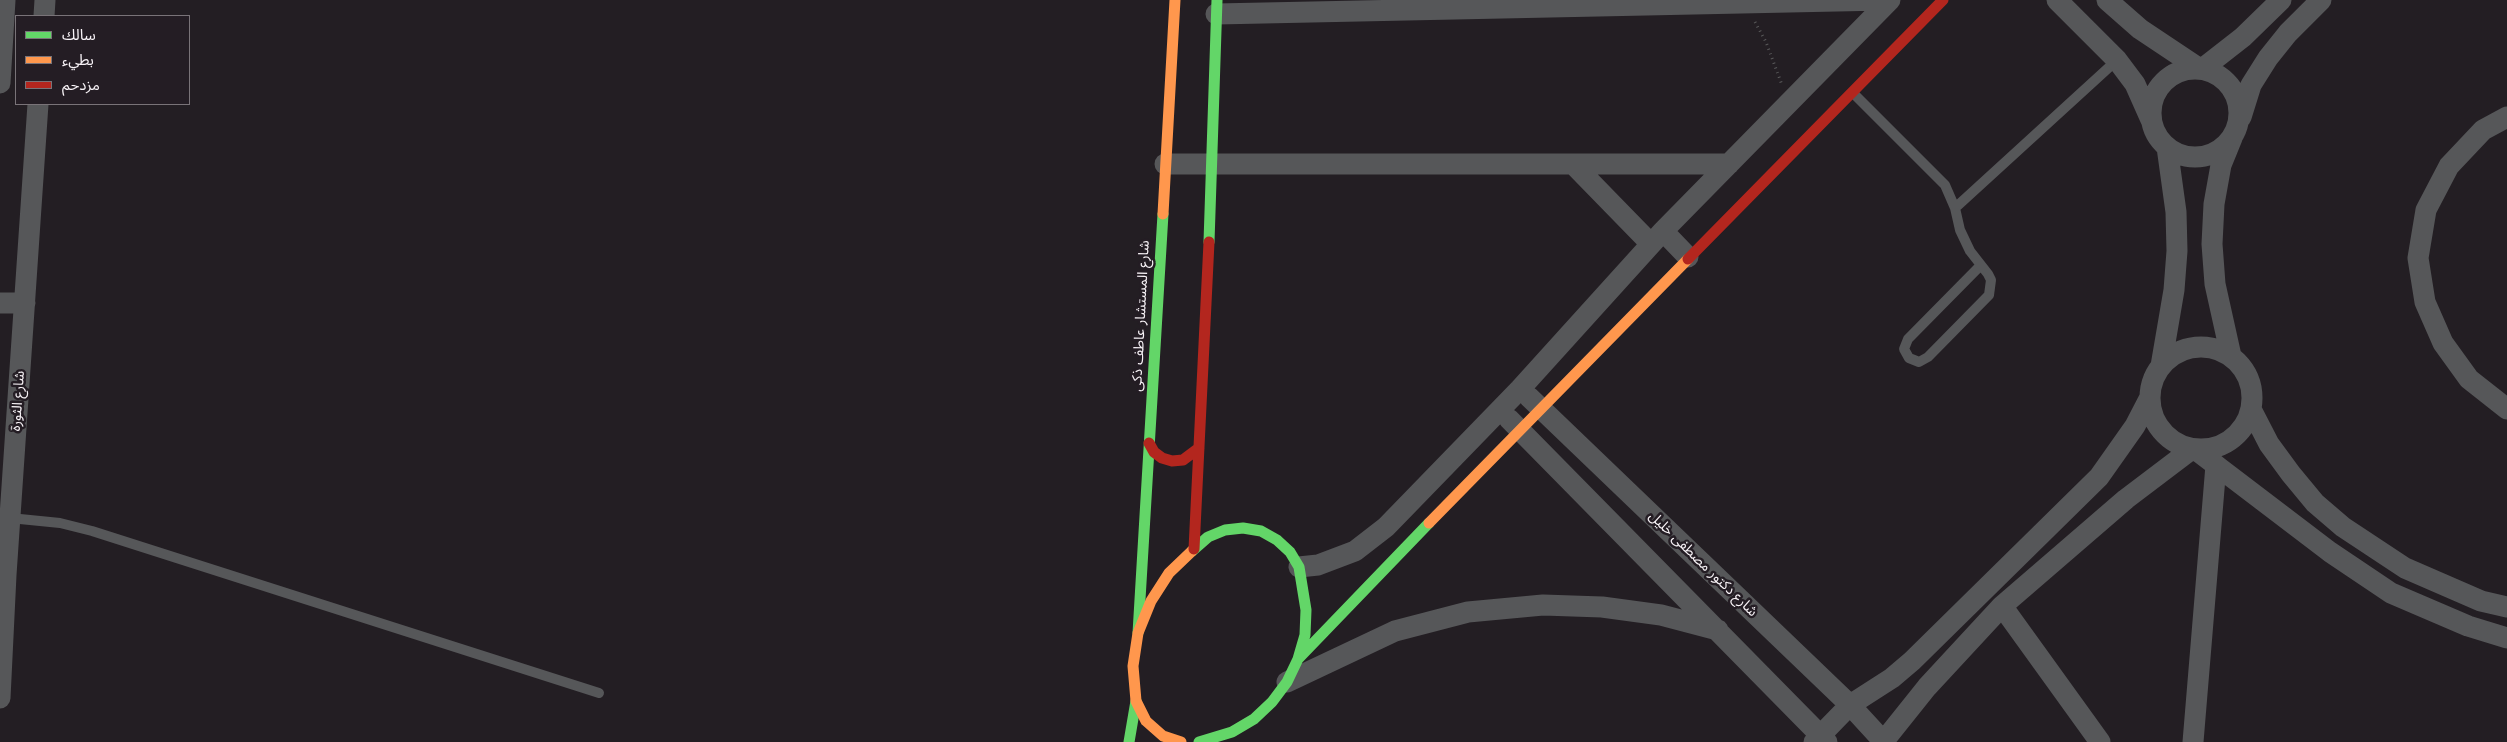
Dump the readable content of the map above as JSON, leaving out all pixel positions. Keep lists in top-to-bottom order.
{
  "streets": {
    "street": ["شارع المستشار عاطف ذكى", "شارع الثورة", "شارع دكتور مصطفى خليل"]
  },
  "legend": ["سالك", "بطيء", "مزدحم"]
}
